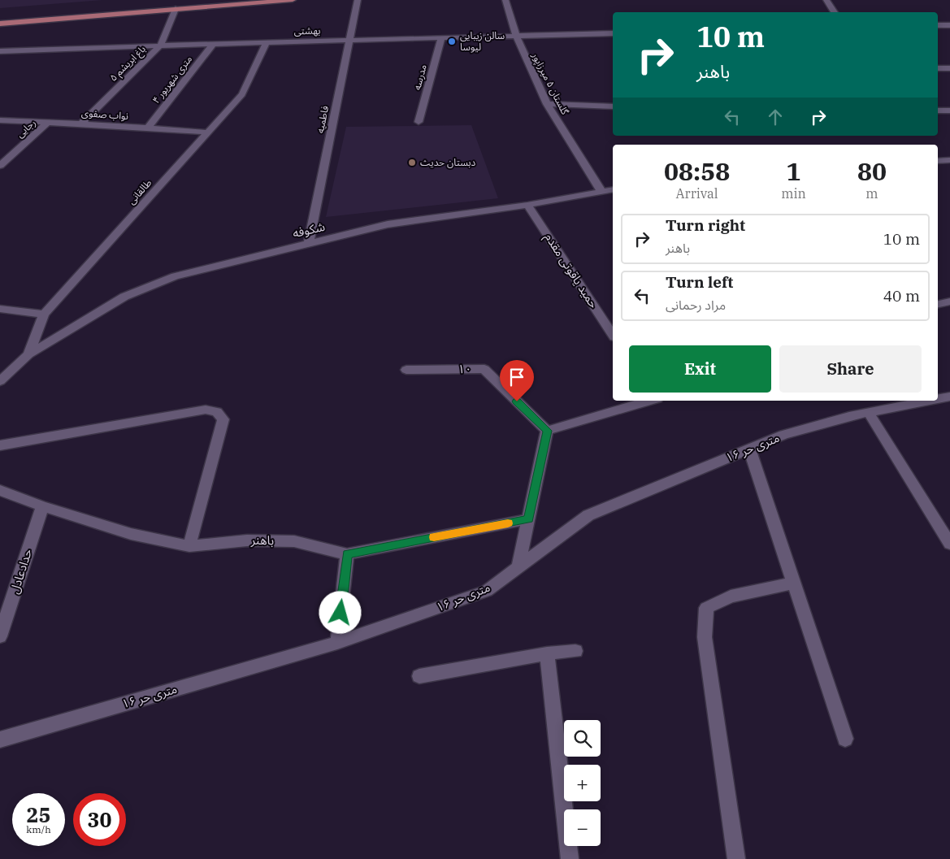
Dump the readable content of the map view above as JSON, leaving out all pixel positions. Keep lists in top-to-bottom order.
{
  "streets": {
    "street": [
      "بهشتی",
      "باغ ابریشم ۵",
      "مدرسه",
      "۴ متری شهریور",
      "گلستان ۵ میرزاپور",
      "نواب صفوی",
      "فاطمیه",
      "رجایی",
      "طالقانی",
      "شکوفه",
      "حمید یاقوتی مقدم",
      "۱۰",
      "۱۶ متری حر",
      "باهنر",
      "حدادعادل"
    ]
  },
  "crossings": [
    ["بهشتی", "باغ ابریشم ۵"],
    ["بهشتی", "مدرسه"],
    ["بهشتی", "۴ متری شهریور"],
    ["بهشتی", "گلستان ۵ میرزاپور"],
    ["بهشتی", "فاطمیه"],
    ["بهشتی", "طالقانی"],
    ["باغ ابریشم ۵", "نواب صفوی"],
    ["۴ متری شهریور", "نواب صفوی"],
    ["گلستان ۵ میرزاپور", "شکوفه"],
    ["نواب صفوی", "رجایی"],
    ["نواب صفوی", "طالقانی"],
    ["فاطمیه", "شکوفه"],
    ["طالقانی", "شکوفه"],
    ["شکوفه", "حمید یاقوتی مقدم"],
    ["باهنر", "حدادعادل"]
  ],
  "places": ["سالن زیبایی لیوسا", "دبستان حدیث"],
  "page": {
    "turn": ["10 m", "باهنر"],
    "eta": [
      "08:58",
      "Arrival",
      "1",
      "min",
      "80",
      "m"
    ],
    "list": [
      {
        "name": "Turn right",
        "note": "باهنر",
        "value": "10 m"
      },
      {
        "name": "Turn left",
        "note": "مراد رحمانی",
        "value": "40 m"
      }
    ],
    "buttons": ["Exit", "Share"],
    "map_buttons": ["+", "−"],
    "speed": "25 km/h",
    "limit": "30"
  }
}
